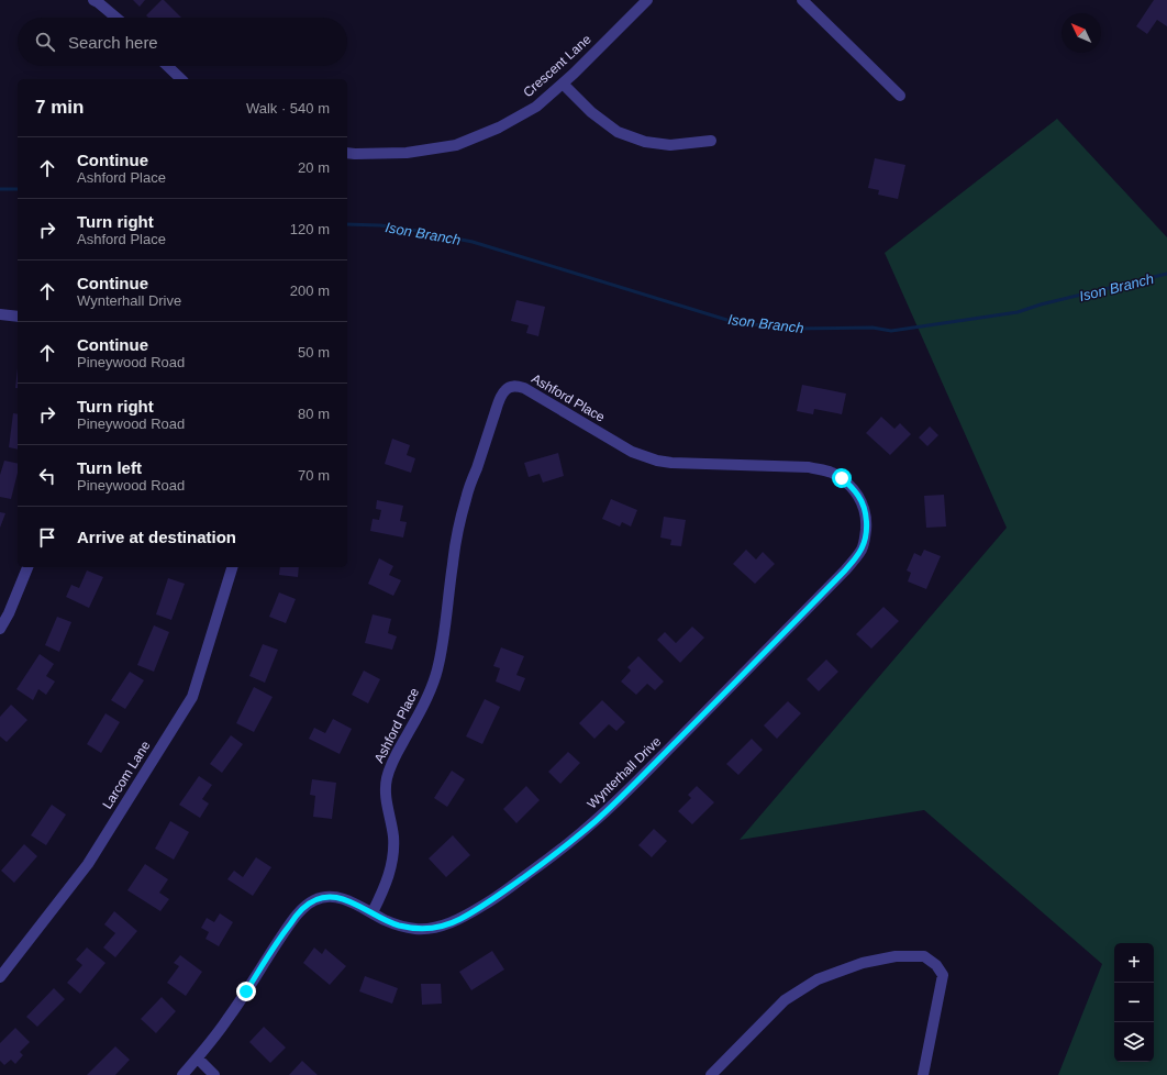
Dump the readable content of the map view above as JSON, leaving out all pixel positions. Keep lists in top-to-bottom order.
{
  "streets": {
    "street": [
      "Crescent Lane",
      "Ashford Place",
      "Wynterhall Drive",
      "Larcom Lane"
    ]
  },
  "crossings": [
    ["Ashford Place", "Wynterhall Drive"]
  ],
  "water": ["Ison Branch"],
  "north": "top left",
  "page": {
    "search": "Search here",
    "heading": ["7 min", "Walk · 540 m"],
    "list": [
      ["Continue", "Ashford Place", "20 m"],
      ["Turn right", "Ashford Place", "120 m"],
      ["Continue", "Wynterhall Drive", "200 m"],
      ["Continue", "Pineywood Road", "50 m"],
      ["Turn right", "Pineywood Road", "80 m"],
      ["Turn left", "Pineywood Road", "70 m"],
      "Arrive at destination"
    ],
    "map_buttons": ["+", "−"]
  }
}
